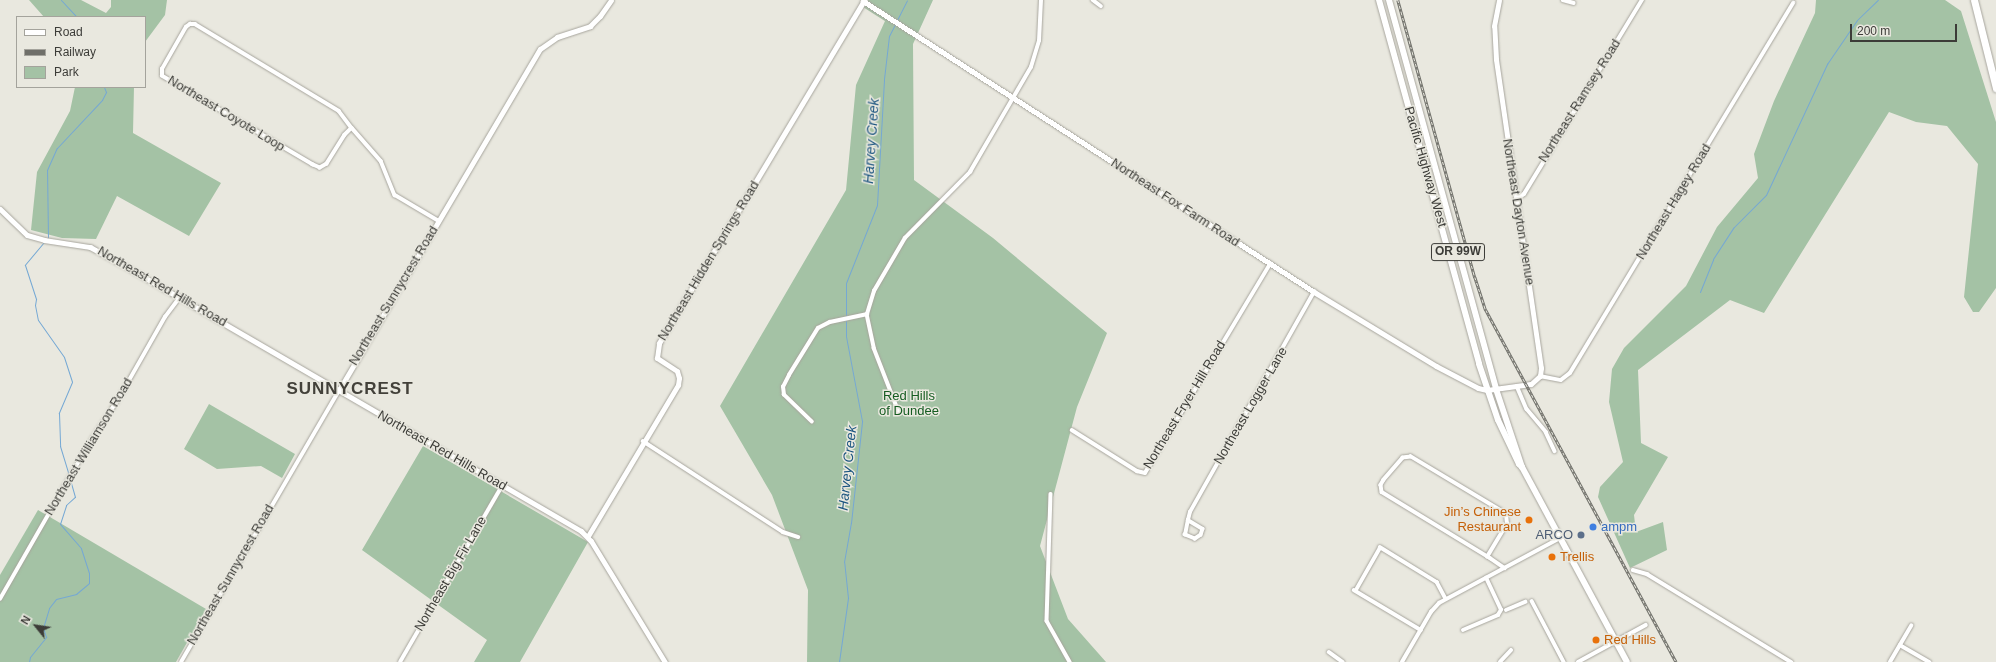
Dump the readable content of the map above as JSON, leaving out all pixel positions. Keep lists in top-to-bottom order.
{
  "streets": {
    "main road": ["Pacific Highway West", "OR 99W"],
    "street": [
      "Northeast Ramsey Road",
      "Northeast Coyote Loop",
      "Northeast Hagey Road",
      "Northeast Fox Farm Road",
      "Northeast Dayton Avenue",
      "Northeast Hidden Springs Road",
      "Northeast Red Hills Road",
      "Northeast Sunnycrest Road",
      "Northeast Fryer Hill Road",
      "Northeast Logger Lane",
      "Northeast Williamson Road",
      "Northeast Big Fir Lane"
    ]
  },
  "crossings": [
    ["Northeast Ramsey Road", "Northeast Dayton Avenue"],
    ["Northeast Coyote Loop", "Northeast Sunnycrest Road"],
    ["Pacific Highway West", "Northeast Fox Farm Road"],
    ["Pacific Highway West", "OR 99W"],
    ["Northeast Hagey Road", "Northeast Dayton Avenue"],
    ["Northeast Fox Farm Road", "Northeast Hidden Springs Road"],
    ["Northeast Fox Farm Road", "Northeast Fryer Hill Road"],
    ["Northeast Fox Farm Road", "Northeast Logger Lane"],
    ["Northeast Hidden Springs Road", "Northeast Red Hills Road"],
    ["Northeast Red Hills Road", "Northeast Sunnycrest Road"],
    ["Northeast Red Hills Road", "Northeast Williamson Road"],
    ["Northeast Red Hills Road", "Northeast Big Fir Lane"]
  ],
  "districts": ["SUNNYCREST"],
  "water": ["Harvey Creek"],
  "parks": ["Red Hills of Dundee"],
  "places": [
    "Jin’s Chinese Restaurant",
    "ampm",
    "ARCO",
    "Trellis",
    "Red Hills"
  ],
  "legend": ["Road", "Railway", "Park"],
  "scale_bar": "200 m",
  "north": "top left"
}
